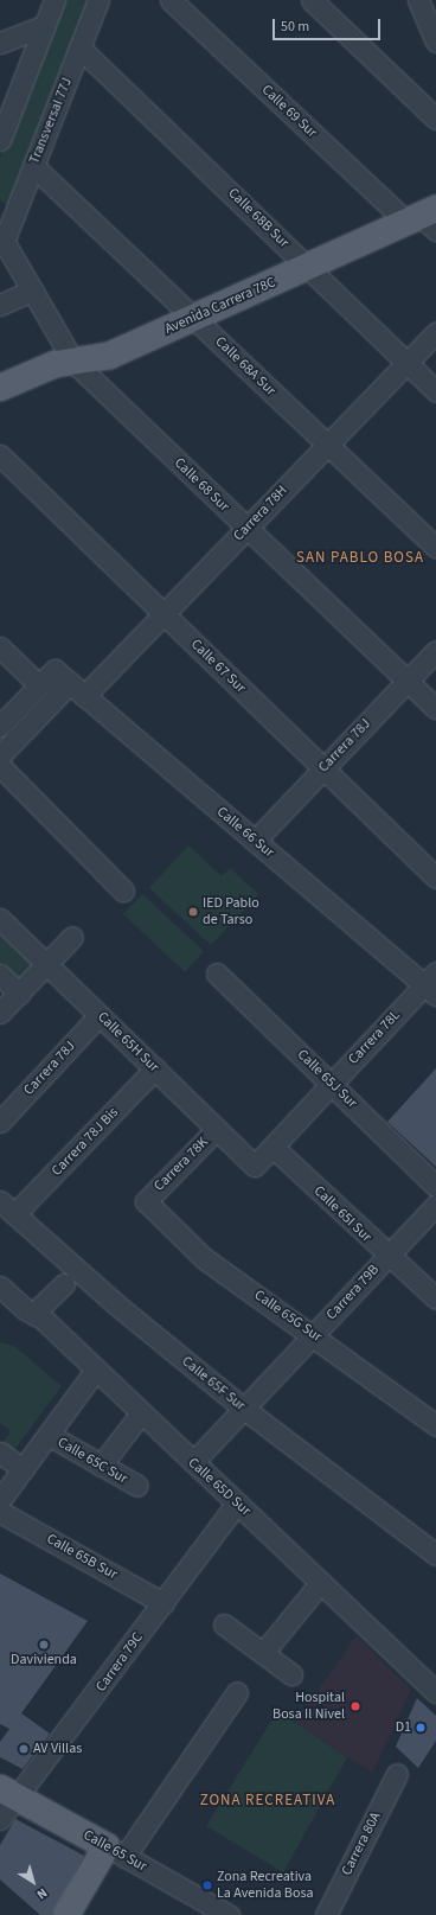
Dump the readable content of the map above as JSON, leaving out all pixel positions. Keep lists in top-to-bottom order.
{
  "streets": {
    "main road": ["Avenida Carrera 78C", "Calle 65 Sur"],
    "street": [
      "Calle 69 Sur",
      "Transversal 77J",
      "Calle 68B Sur",
      "Calle 68A Sur",
      "Calle 68 Sur",
      "Carrera 78H",
      "Calle 67 Sur",
      "Carrera 78J",
      "Calle 66 Sur",
      "Carrera 78L",
      "Calle 65H Sur",
      "Calle 65J Sur",
      "Carrera 78J Bis",
      "Carrera 78K",
      "Calle 65I Sur",
      "Carrera 79B",
      "Calle 65G Sur",
      "Calle 65F Sur",
      "Calle 65C Sur",
      "Calle 65D Sur",
      "Calle 65B Sur",
      "Carrera 79C",
      "Carrera 80A"
    ]
  },
  "crossings": [
    ["Calle 69 Sur", "Avenida Carrera 78C"],
    ["Transversal 77J", "Calle 68B Sur"],
    ["Transversal 77J", "Calle 68A Sur"],
    ["Transversal 77J", "Calle 68 Sur"],
    ["Calle 68B Sur", "Avenida Carrera 78C"],
    ["Calle 68B Sur", "Carrera 78H"],
    ["Avenida Carrera 78C", "Calle 68A Sur"],
    ["Avenida Carrera 78C", "Calle 68 Sur"],
    ["Calle 68A Sur", "Carrera 78H"],
    ["Calle 68 Sur", "Carrera 78H"],
    ["Calle 68 Sur", "Carrera 78J"],
    ["Carrera 78H", "Calle 67 Sur"],
    ["Carrera 78H", "Calle 66 Sur"],
    ["Calle 67 Sur", "Carrera 78J"],
    ["Carrera 78J", "Calle 66 Sur"],
    ["Carrera 78J", "Calle 65H Sur"],
    ["Calle 66 Sur", "Carrera 78L"],
    ["Carrera 78L", "Calle 65H Sur"],
    ["Carrera 78L", "Calle 65J Sur"],
    ["Carrera 78L", "Calle 65I Sur"],
    ["Calle 65H Sur", "Carrera 78J Bis"],
    ["Calle 65H Sur", "Carrera 78K"],
    ["Carrera 78J Bis", "Calle 65F Sur"],
    ["Carrera 78K", "Calle 65G Sur"],
    ["Calle 65I Sur", "Carrera 79B"],
    ["Carrera 79B", "Calle 65G Sur"],
    ["Carrera 79B", "Calle 65F Sur"],
    ["Carrera 79B", "Calle 65D Sur"],
    ["Calle 65D Sur", "Carrera 79C"],
    ["Calle 65B Sur", "Carrera 79C"],
    ["Carrera 79C", "Calle 65 Sur"]
  ],
  "districts": ["SAN PABLO BOSA", "ZONA RECREATIVA"],
  "places": [
    "IED Pablo de Tarso",
    "Davivienda",
    "Hospital Bosa Il Nivel",
    "D1",
    "AV Villas",
    "Zona Recreativa La Avenida Bosa"
  ],
  "scale_bar": "50 m",
  "north": "bottom right"
}
